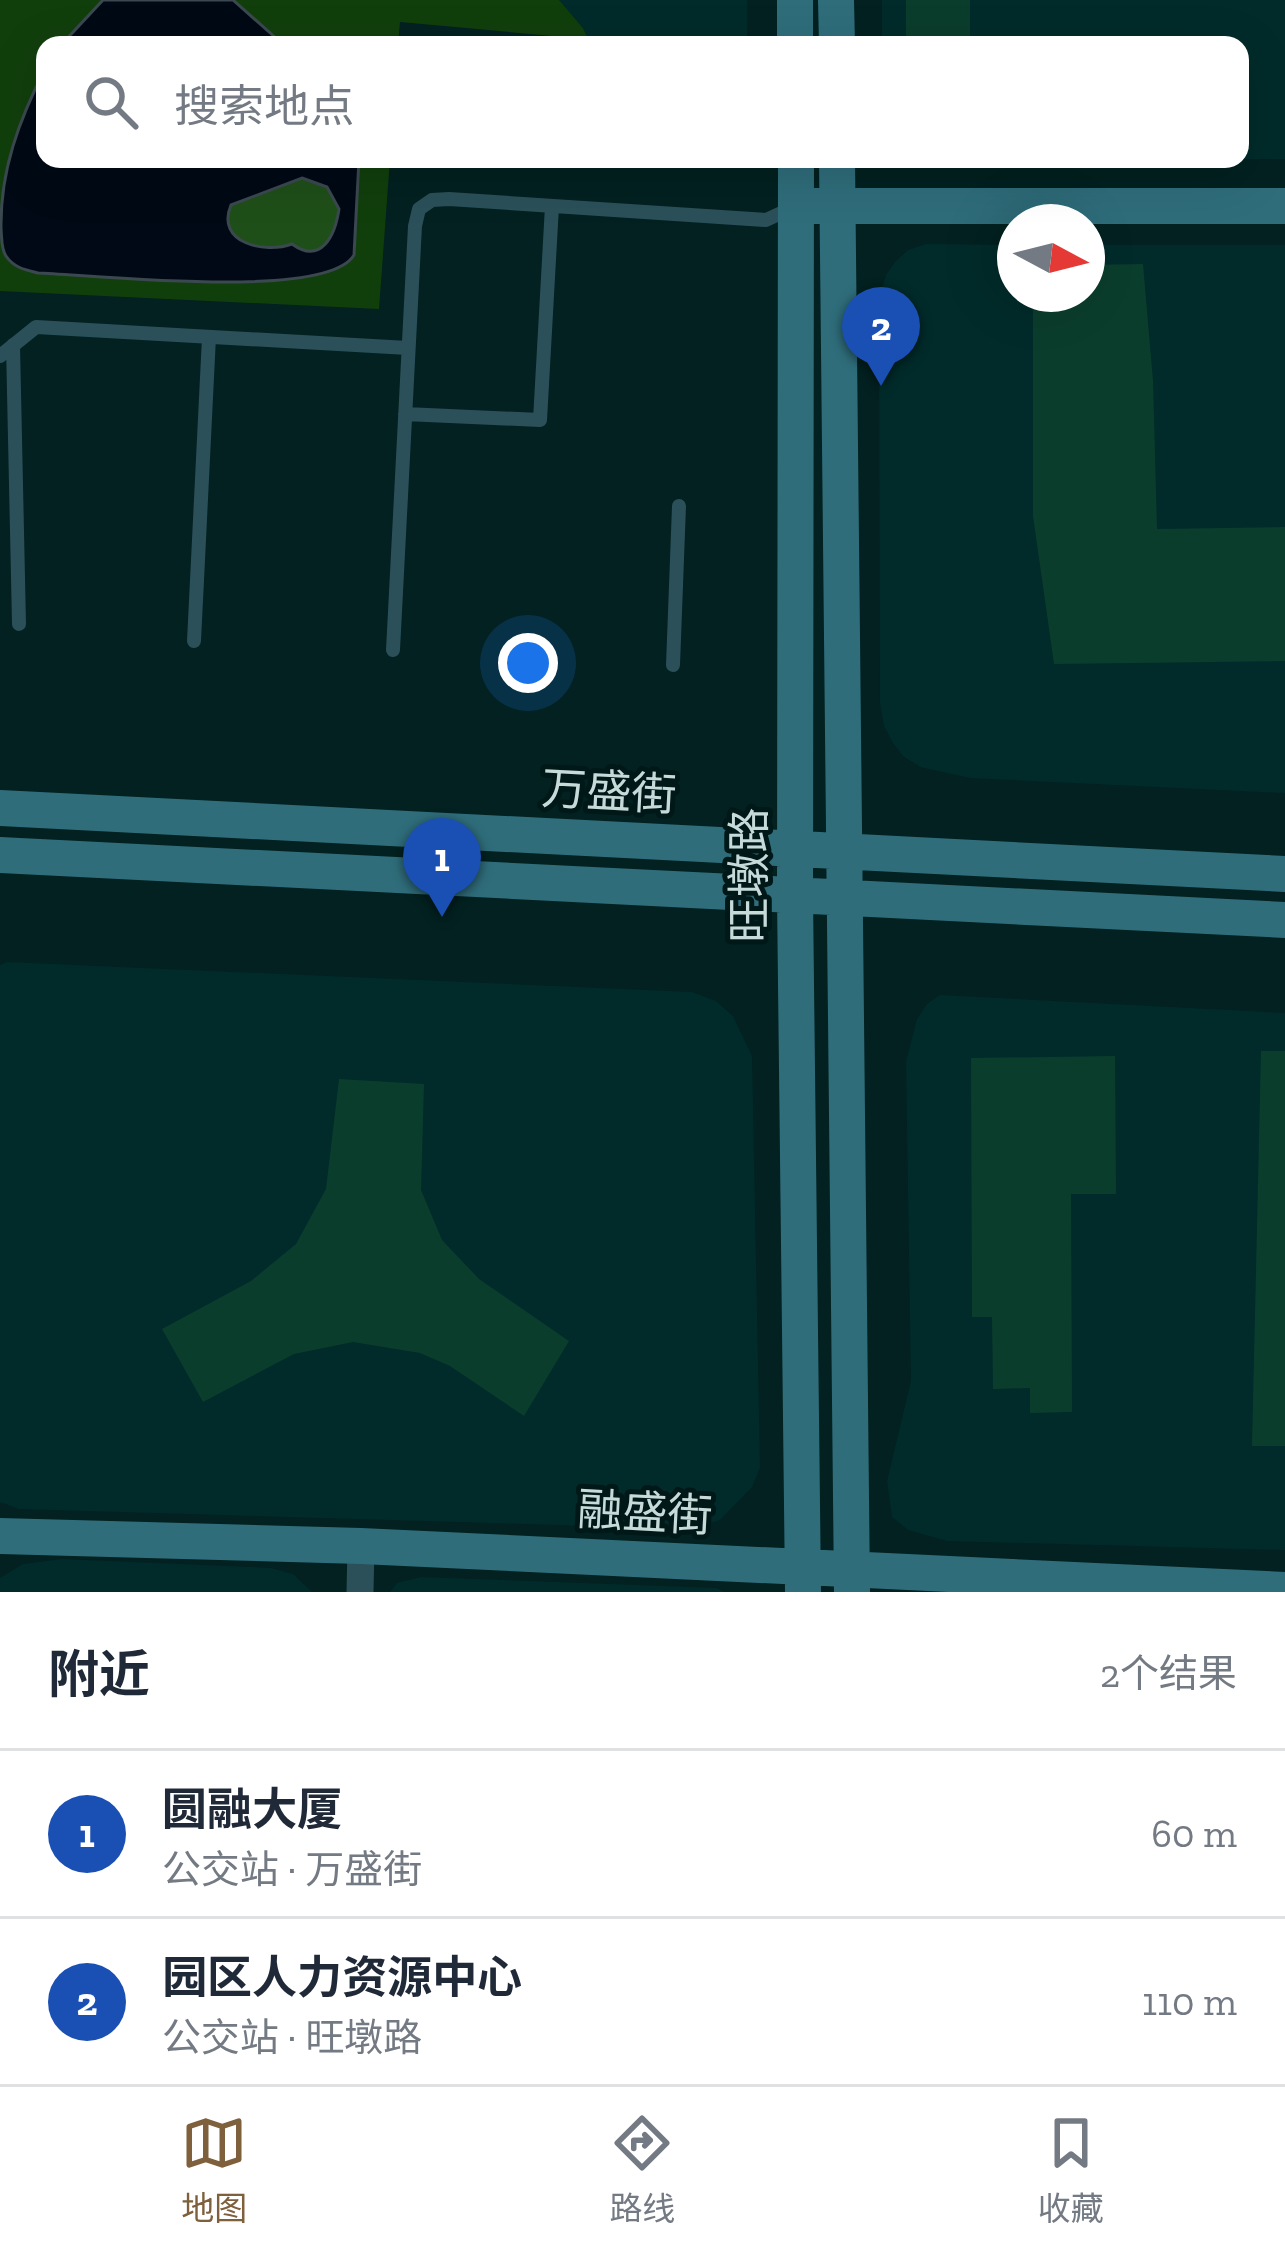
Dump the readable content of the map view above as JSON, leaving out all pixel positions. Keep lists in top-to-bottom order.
{
  "streets": {
    "main road": ["万盛街", "旺墩路", "融盛街"]
  },
  "crossings": [
    ["万盛街", "旺墩路"],
    ["旺墩路", "融盛街"]
  ],
  "north": "right",
  "page": {
    "search": "搜索地点",
    "pins": ["2", "1"],
    "heading": ["附近", "2个结果"],
    "list": [
      {
        "mark": "1",
        "name": "圆融大厦",
        "note": "公交站 · 万盛街",
        "value": "60 m"
      },
      {
        "mark": "2",
        "name": "园区人力资源中心",
        "note": "公交站 · 旺墩路",
        "value": "110 m"
      }
    ],
    "nav": ["地图", "路线", "收藏"]
  }
}
